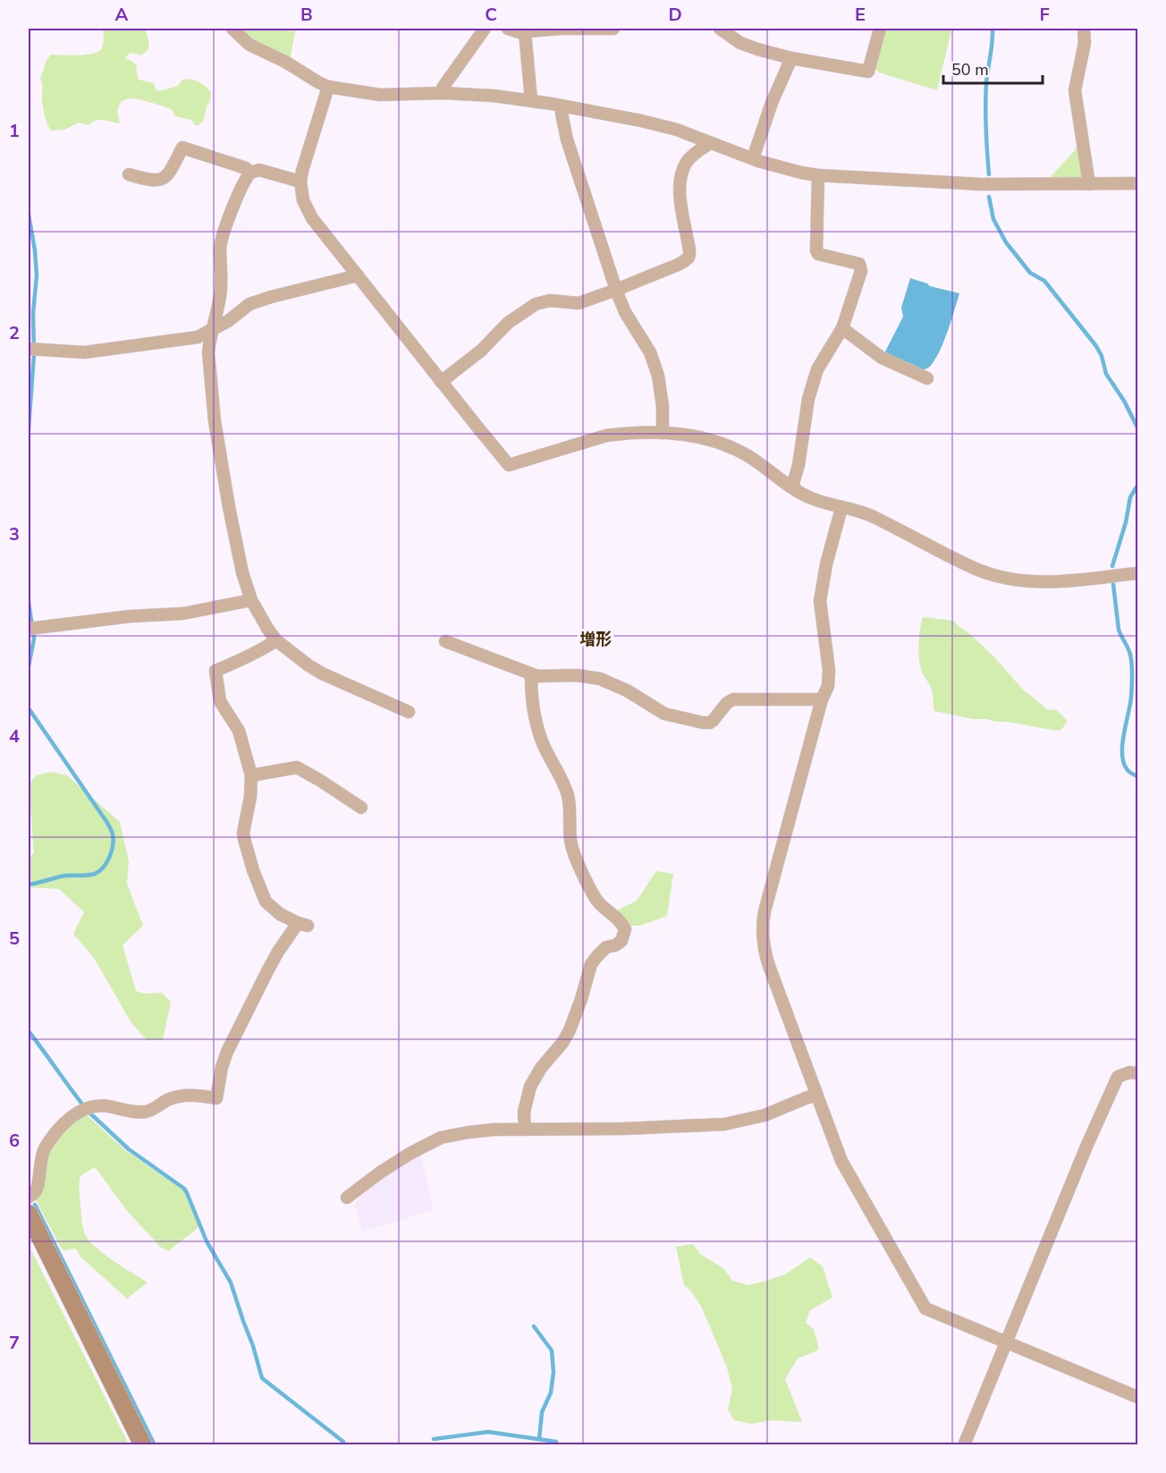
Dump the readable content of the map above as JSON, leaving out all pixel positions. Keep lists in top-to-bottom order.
{
  "districts": ["増形"],
  "scale_bar": "50 m",
  "grid": {
    "columns": [
      "A",
      "B",
      "C",
      "D",
      "E",
      "F"
    ],
    "rows": [
      "1",
      "2",
      "3",
      "4",
      "5",
      "6",
      "7"
    ]
  }
}
